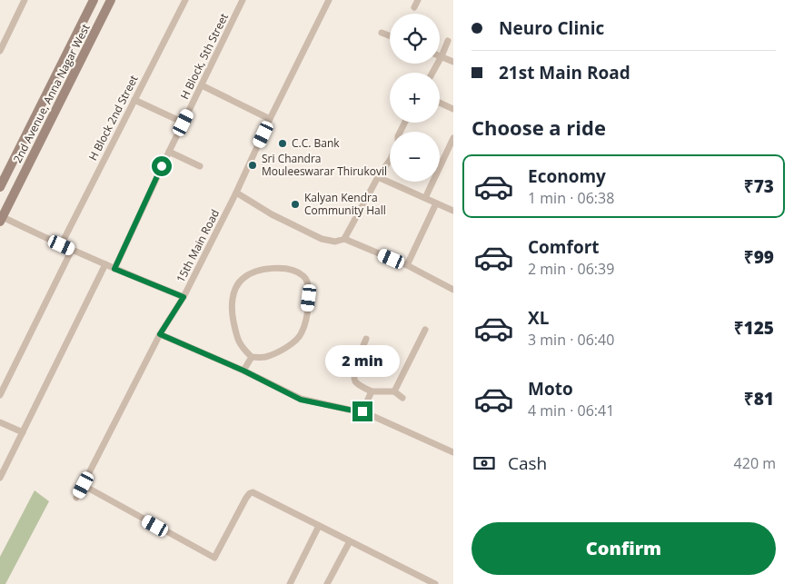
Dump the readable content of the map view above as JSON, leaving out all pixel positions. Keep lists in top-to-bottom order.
{
  "streets": {
    "main road": ["2nd Avenue, Anna Nagar West"],
    "street": ["H Block, 5th Street", "H Block 2nd Street", "15th Main Road"]
  },
  "places": ["C.C. Bank", "Sri Chandra Mouleeswarar Thirukovil", "Kalyan Kendra Community Hall"],
  "page": {
    "banner": ["Neuro Clinic", "21st Main Road"],
    "map_buttons": ["+", "−"],
    "heading": "Choose a ride",
    "list": [
      {
        "name": "Economy",
        "note": "1 min · 06:38",
        "value": "₹73"
      },
      {
        "name": "Comfort",
        "note": "2 min · 06:39",
        "value": "₹99"
      },
      {
        "name": "XL",
        "note": "3 min · 06:40",
        "value": "₹125"
      },
      {
        "name": "Moto",
        "note": "4 min · 06:41",
        "value": "₹81"
      }
    ],
    "bubble": "2 min",
    "pay": ["Cash", "420 m"],
    "buttons": "Confirm"
  }
}
